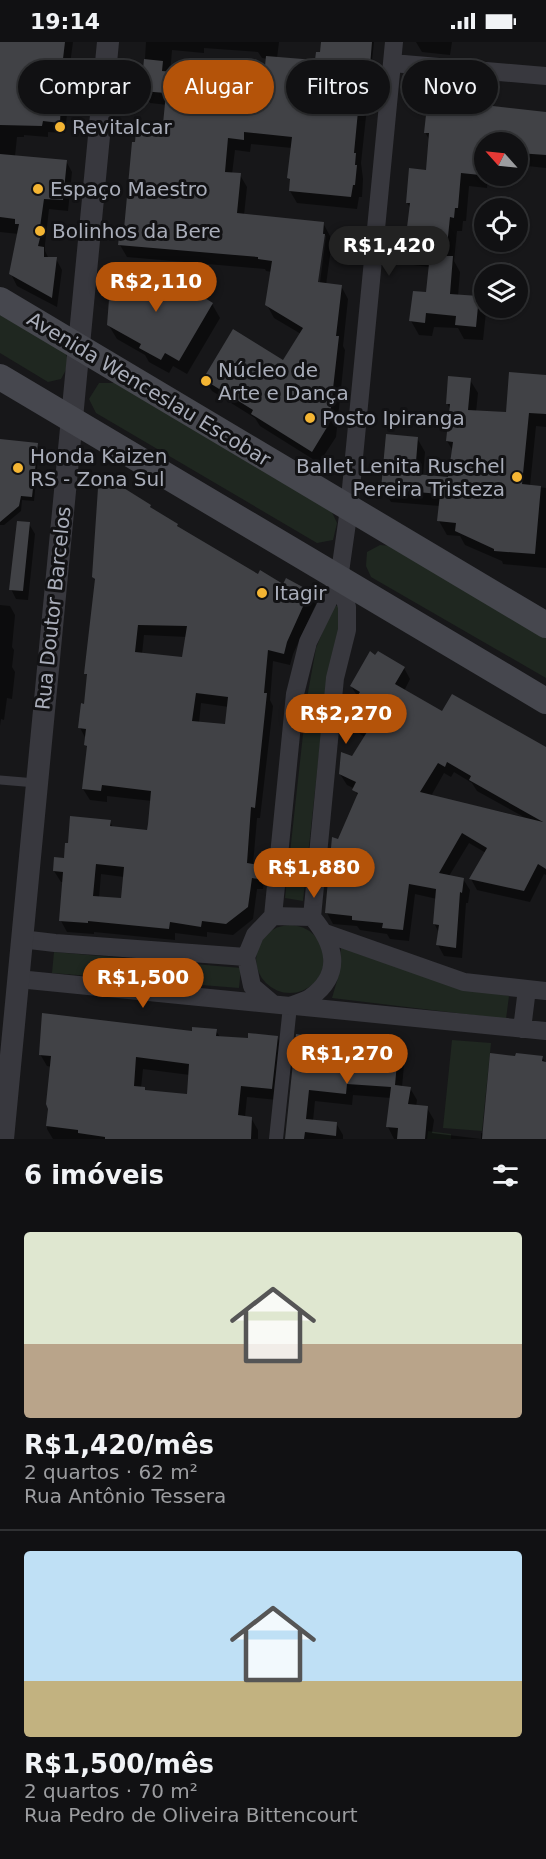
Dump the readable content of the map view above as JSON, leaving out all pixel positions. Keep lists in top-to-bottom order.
{
  "streets": {
    "main road": ["Avenida Wenceslau Escobar"],
    "street": ["Rua Doutor Barcelos"]
  },
  "crossings": [
    ["Avenida Wenceslau Escobar", "Rua Doutor Barcelos"]
  ],
  "places": [
    "Revitalcar",
    "Espaço Maestro",
    "Bolinhos da Bere",
    "Núcleo de Arte e Dança",
    "Posto Ipiranga",
    "Honda Kaizen RS - Zona Sul",
    "Ballet Lenita Ruschel Pereira Tristeza",
    "Itagir"
  ],
  "north": "top left",
  "page": {
    "status": "19:14",
    "chip": [
      "Comprar",
      "Alugar",
      "Filtros",
      "Novo"
    ],
    "price": [
      "R$1,420",
      "R$2,110",
      "R$2,270",
      "R$1,880",
      "R$1,500",
      "R$1,270"
    ],
    "heading": "6 imóveis",
    "list": [
      {
        "name": "R$1,420/mês",
        "note": "2 quartos · 62 m² · Rua Antônio Tessera"
      },
      {
        "name": "R$1,500/mês",
        "note": "2 quartos · 70 m² · Rua Pedro de Oliveira Bittencourt"
      }
    ]
  }
}
